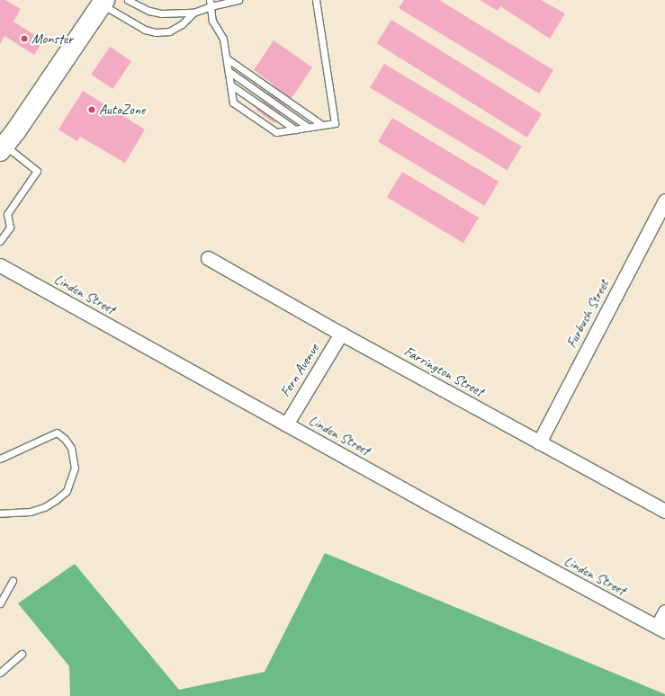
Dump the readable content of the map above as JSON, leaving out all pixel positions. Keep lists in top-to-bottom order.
{
  "streets": {
    "street": [
      "Linden Street",
      "Furbush Street",
      "Fern Avenue",
      "Farrington Street"
    ]
  },
  "crossings": [
    ["Linden Street", "Fern Avenue"],
    ["Furbush Street", "Farrington Street"],
    ["Fern Avenue", "Farrington Street"]
  ],
  "places": ["Monster", "AutoZone"]
}
